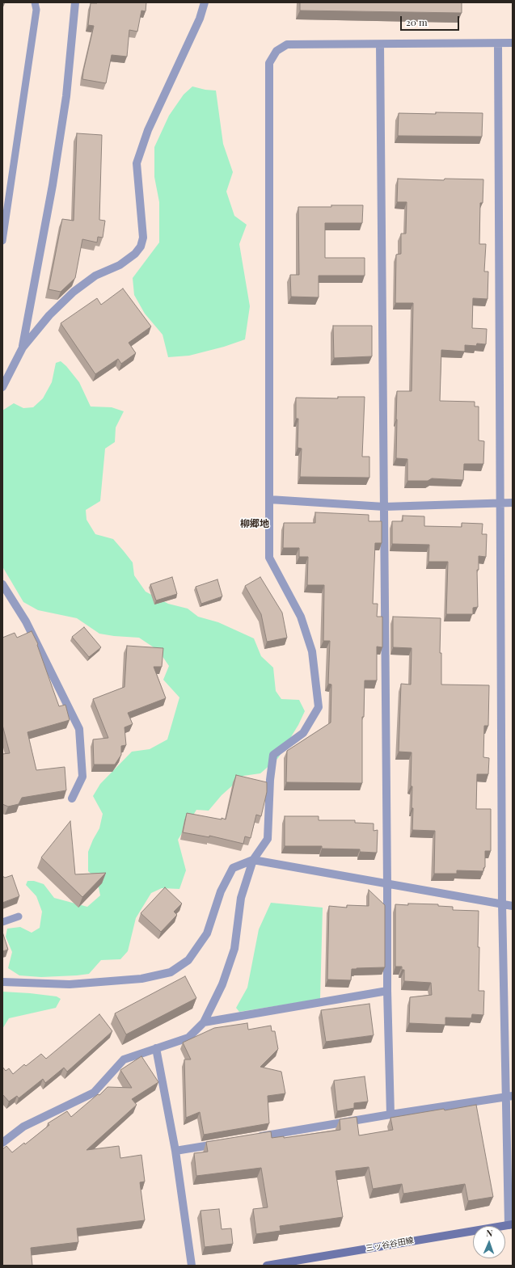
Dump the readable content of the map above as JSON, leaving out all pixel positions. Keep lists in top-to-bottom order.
{
  "streets": {
    "main road": ["三ッ谷谷田線"]
  },
  "districts": ["柳郷地"],
  "scale_bar": "20 m",
  "north": "top"
}
